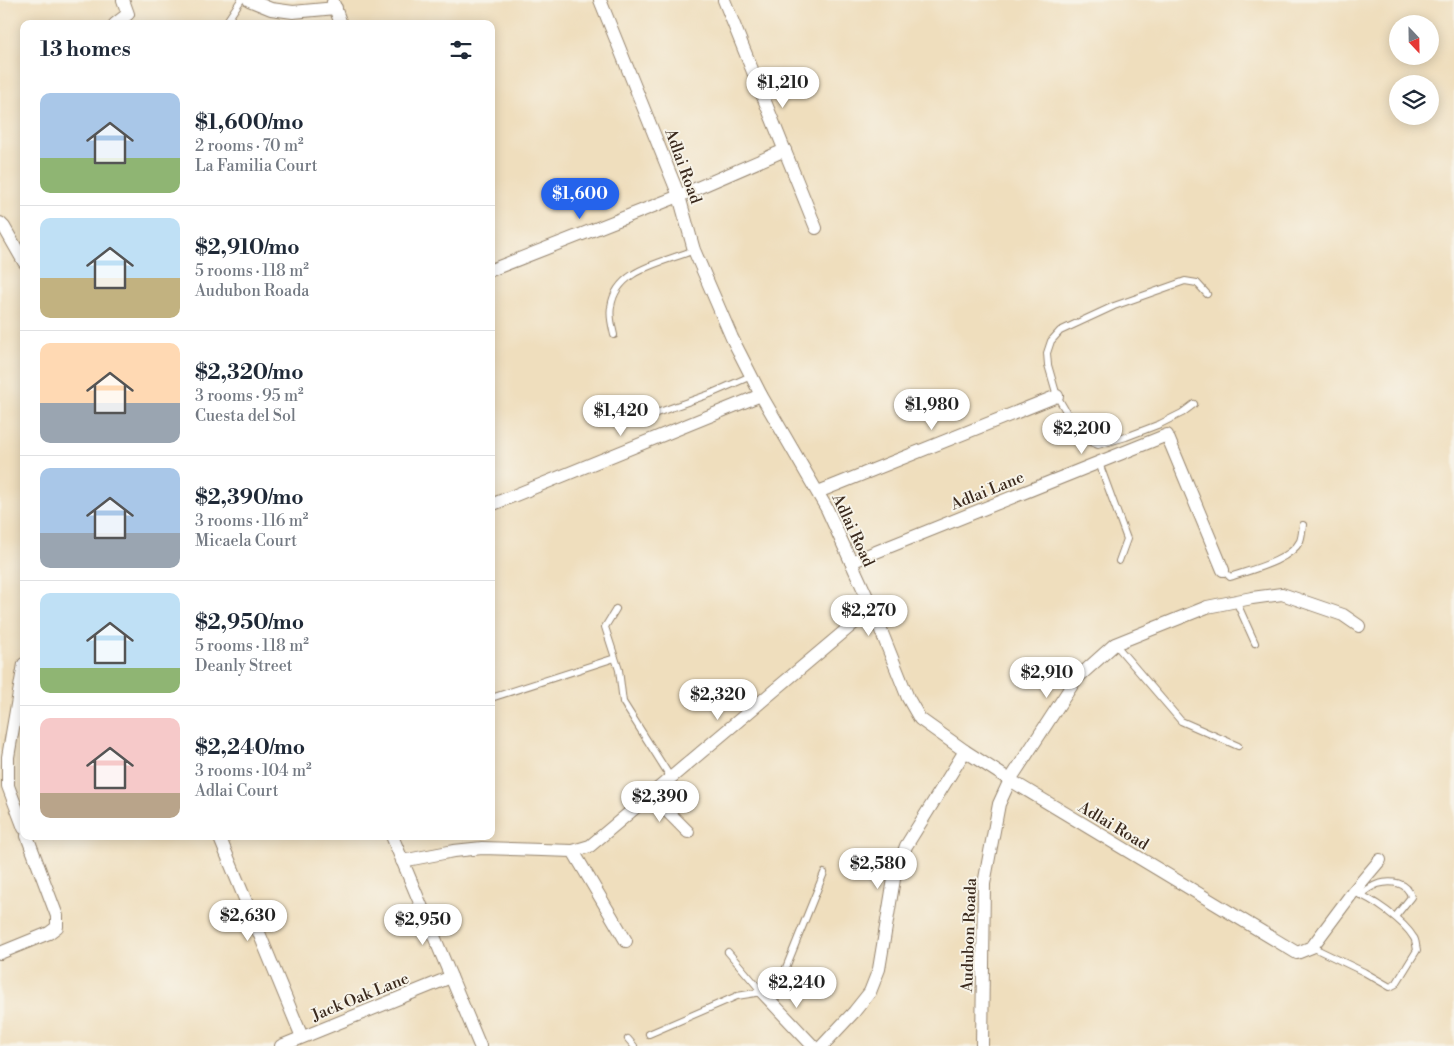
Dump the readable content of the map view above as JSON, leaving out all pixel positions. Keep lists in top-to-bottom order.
{
  "streets": {
    "street": [
      "Adlai Road",
      "Adlai Lane",
      "Audubon Roada",
      "Jack Oak Lane"
    ]
  },
  "crossings": [
    ["Adlai Road", "Adlai Lane"],
    ["Adlai Road", "Audubon Roada"]
  ],
  "north": "bottom",
  "page": {
    "heading": "13 homes",
    "price": [
      "$1,210",
      "$1,600",
      "$1,980",
      "$1,420",
      "$2,200",
      "$2,270",
      "$2,910",
      "$2,320",
      "$2,390",
      "$2,580",
      "$2,630",
      "$2,950",
      "$2,240"
    ],
    "list": [
      {
        "name": "$1,600/mo",
        "note": "2 rooms · 70 m² · La Familia Court"
      },
      {
        "name": "$2,910/mo",
        "note": "5 rooms · 118 m² · Audubon Roada"
      },
      {
        "name": "$2,320/mo",
        "note": "3 rooms · 95 m² · Cuesta del Sol"
      },
      {
        "name": "$2,390/mo",
        "note": "3 rooms · 116 m² · Micaela Court"
      },
      {
        "name": "$2,950/mo",
        "note": "5 rooms · 118 m² · Deanly Street"
      },
      {
        "name": "$2,240/mo",
        "note": "3 rooms · 104 m² · Adlai Court"
      }
    ]
  }
}
